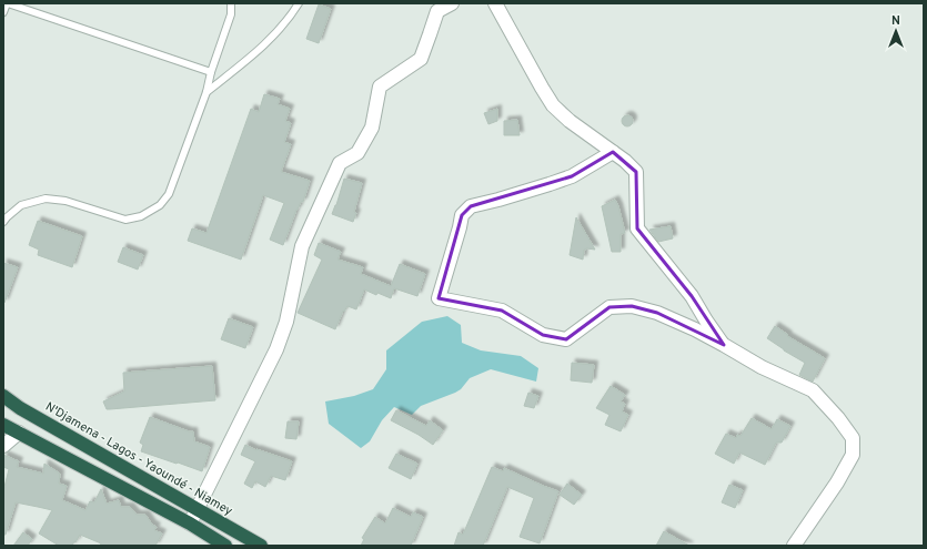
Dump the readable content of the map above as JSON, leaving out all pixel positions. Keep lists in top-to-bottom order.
{
  "streets": {
    "highway": ["N'Djamena - Lagos - Yaoundé - Niamey"]
  },
  "north": "top"
}
